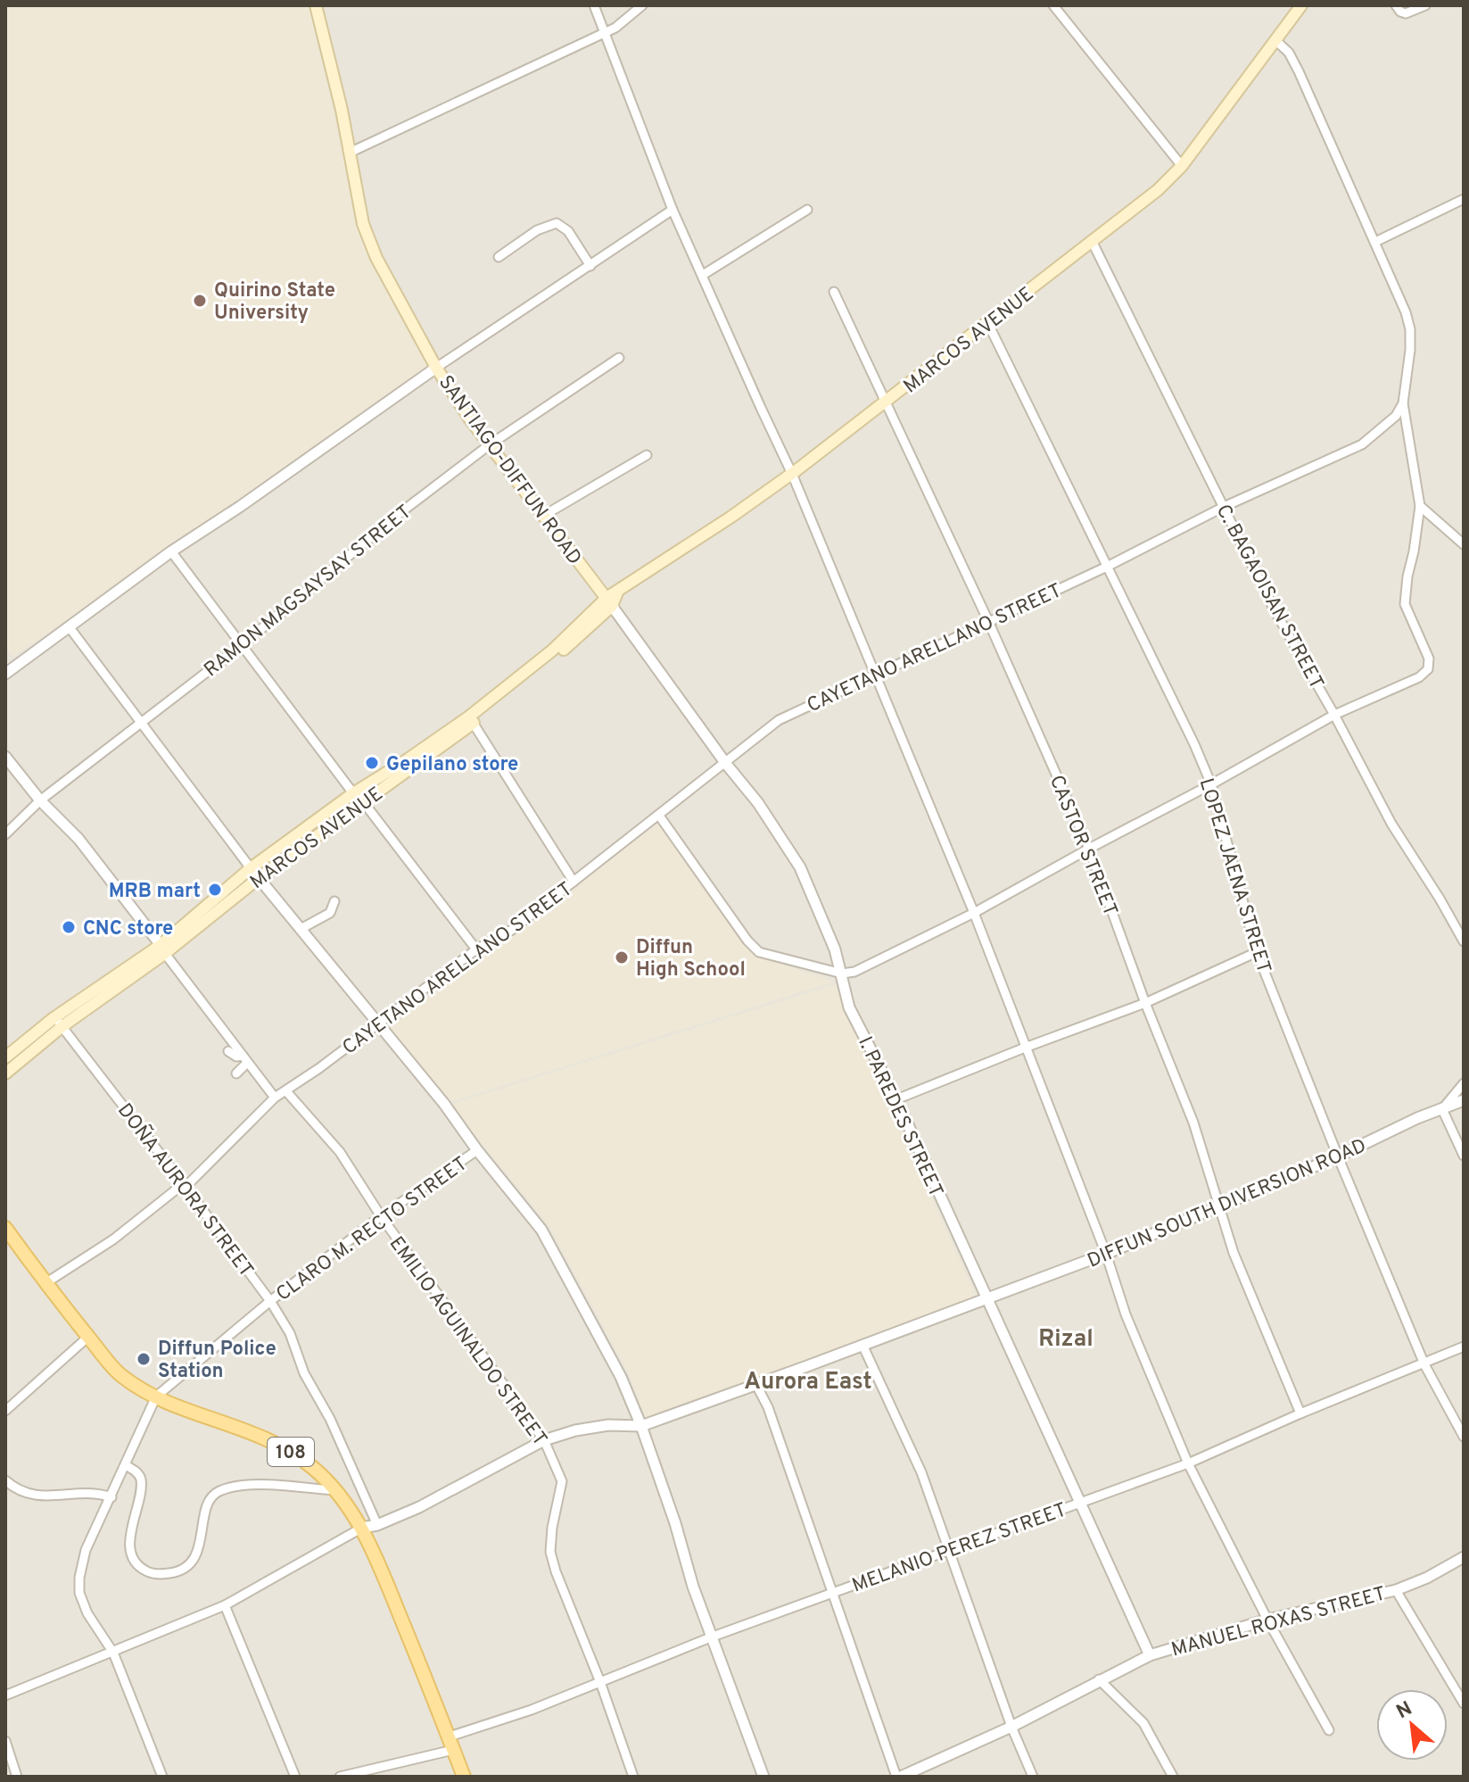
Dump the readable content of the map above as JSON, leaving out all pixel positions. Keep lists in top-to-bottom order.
{
  "streets": {
    "main road": ["MARCOS AVENUE", "SANTIAGO-DIFFUN ROAD", "108"],
    "street": [
      "RAMON MAGSAYSAY STREET",
      "C. BAGAOISAN STREET",
      "CAYETANO ARELLANO STREET",
      "CASTOR STREET",
      "LOPEZ JAENA STREET",
      "I. PAREDES STREET",
      "DOÑA AURORA STREET",
      "DIFFUN SOUTH DIVERSION ROAD",
      "CLARO M. RECTO STREET",
      "EMILIO AGUINALDO STREET",
      "MELANIO PEREZ STREET",
      "MANUEL ROXAS STREET"
    ]
  },
  "crossings": [
    ["MARCOS AVENUE", "SANTIAGO-DIFFUN ROAD"],
    ["MARCOS AVENUE", "C. BAGAOISAN STREET"],
    ["MARCOS AVENUE", "CASTOR STREET"],
    ["MARCOS AVENUE", "LOPEZ JAENA STREET"],
    ["MARCOS AVENUE", "I. PAREDES STREET"],
    ["MARCOS AVENUE", "DOÑA AURORA STREET"],
    ["SANTIAGO-DIFFUN ROAD", "RAMON MAGSAYSAY STREET"],
    ["SANTIAGO-DIFFUN ROAD", "I. PAREDES STREET"],
    ["C. BAGAOISAN STREET", "CAYETANO ARELLANO STREET"],
    ["CAYETANO ARELLANO STREET", "CASTOR STREET"],
    ["CAYETANO ARELLANO STREET", "LOPEZ JAENA STREET"],
    ["CAYETANO ARELLANO STREET", "I. PAREDES STREET"],
    ["CAYETANO ARELLANO STREET", "DOÑA AURORA STREET"],
    ["CAYETANO ARELLANO STREET", "EMILIO AGUINALDO STREET"],
    ["CAYETANO ARELLANO STREET", "108"],
    ["CASTOR STREET", "DIFFUN SOUTH DIVERSION ROAD"],
    ["CASTOR STREET", "MELANIO PEREZ STREET"],
    ["LOPEZ JAENA STREET", "DIFFUN SOUTH DIVERSION ROAD"],
    ["LOPEZ JAENA STREET", "MELANIO PEREZ STREET"],
    ["I. PAREDES STREET", "DIFFUN SOUTH DIVERSION ROAD"],
    ["I. PAREDES STREET", "MELANIO PEREZ STREET"],
    ["I. PAREDES STREET", "MANUEL ROXAS STREET"],
    ["DOÑA AURORA STREET", "CLARO M. RECTO STREET"],
    ["CLARO M. RECTO STREET", "EMILIO AGUINALDO STREET"],
    ["CLARO M. RECTO STREET", "108"],
    ["EMILIO AGUINALDO STREET", "MELANIO PEREZ STREET"],
    ["108", "MELANIO PEREZ STREET"]
  ],
  "districts": ["Rizal", "Aurora East"],
  "places": [
    "Quirino State University",
    "Gepilano store",
    "MRB mart",
    "CNC store",
    "Diffun High School",
    "Diffun Police Station"
  ],
  "north": "top left"
}
